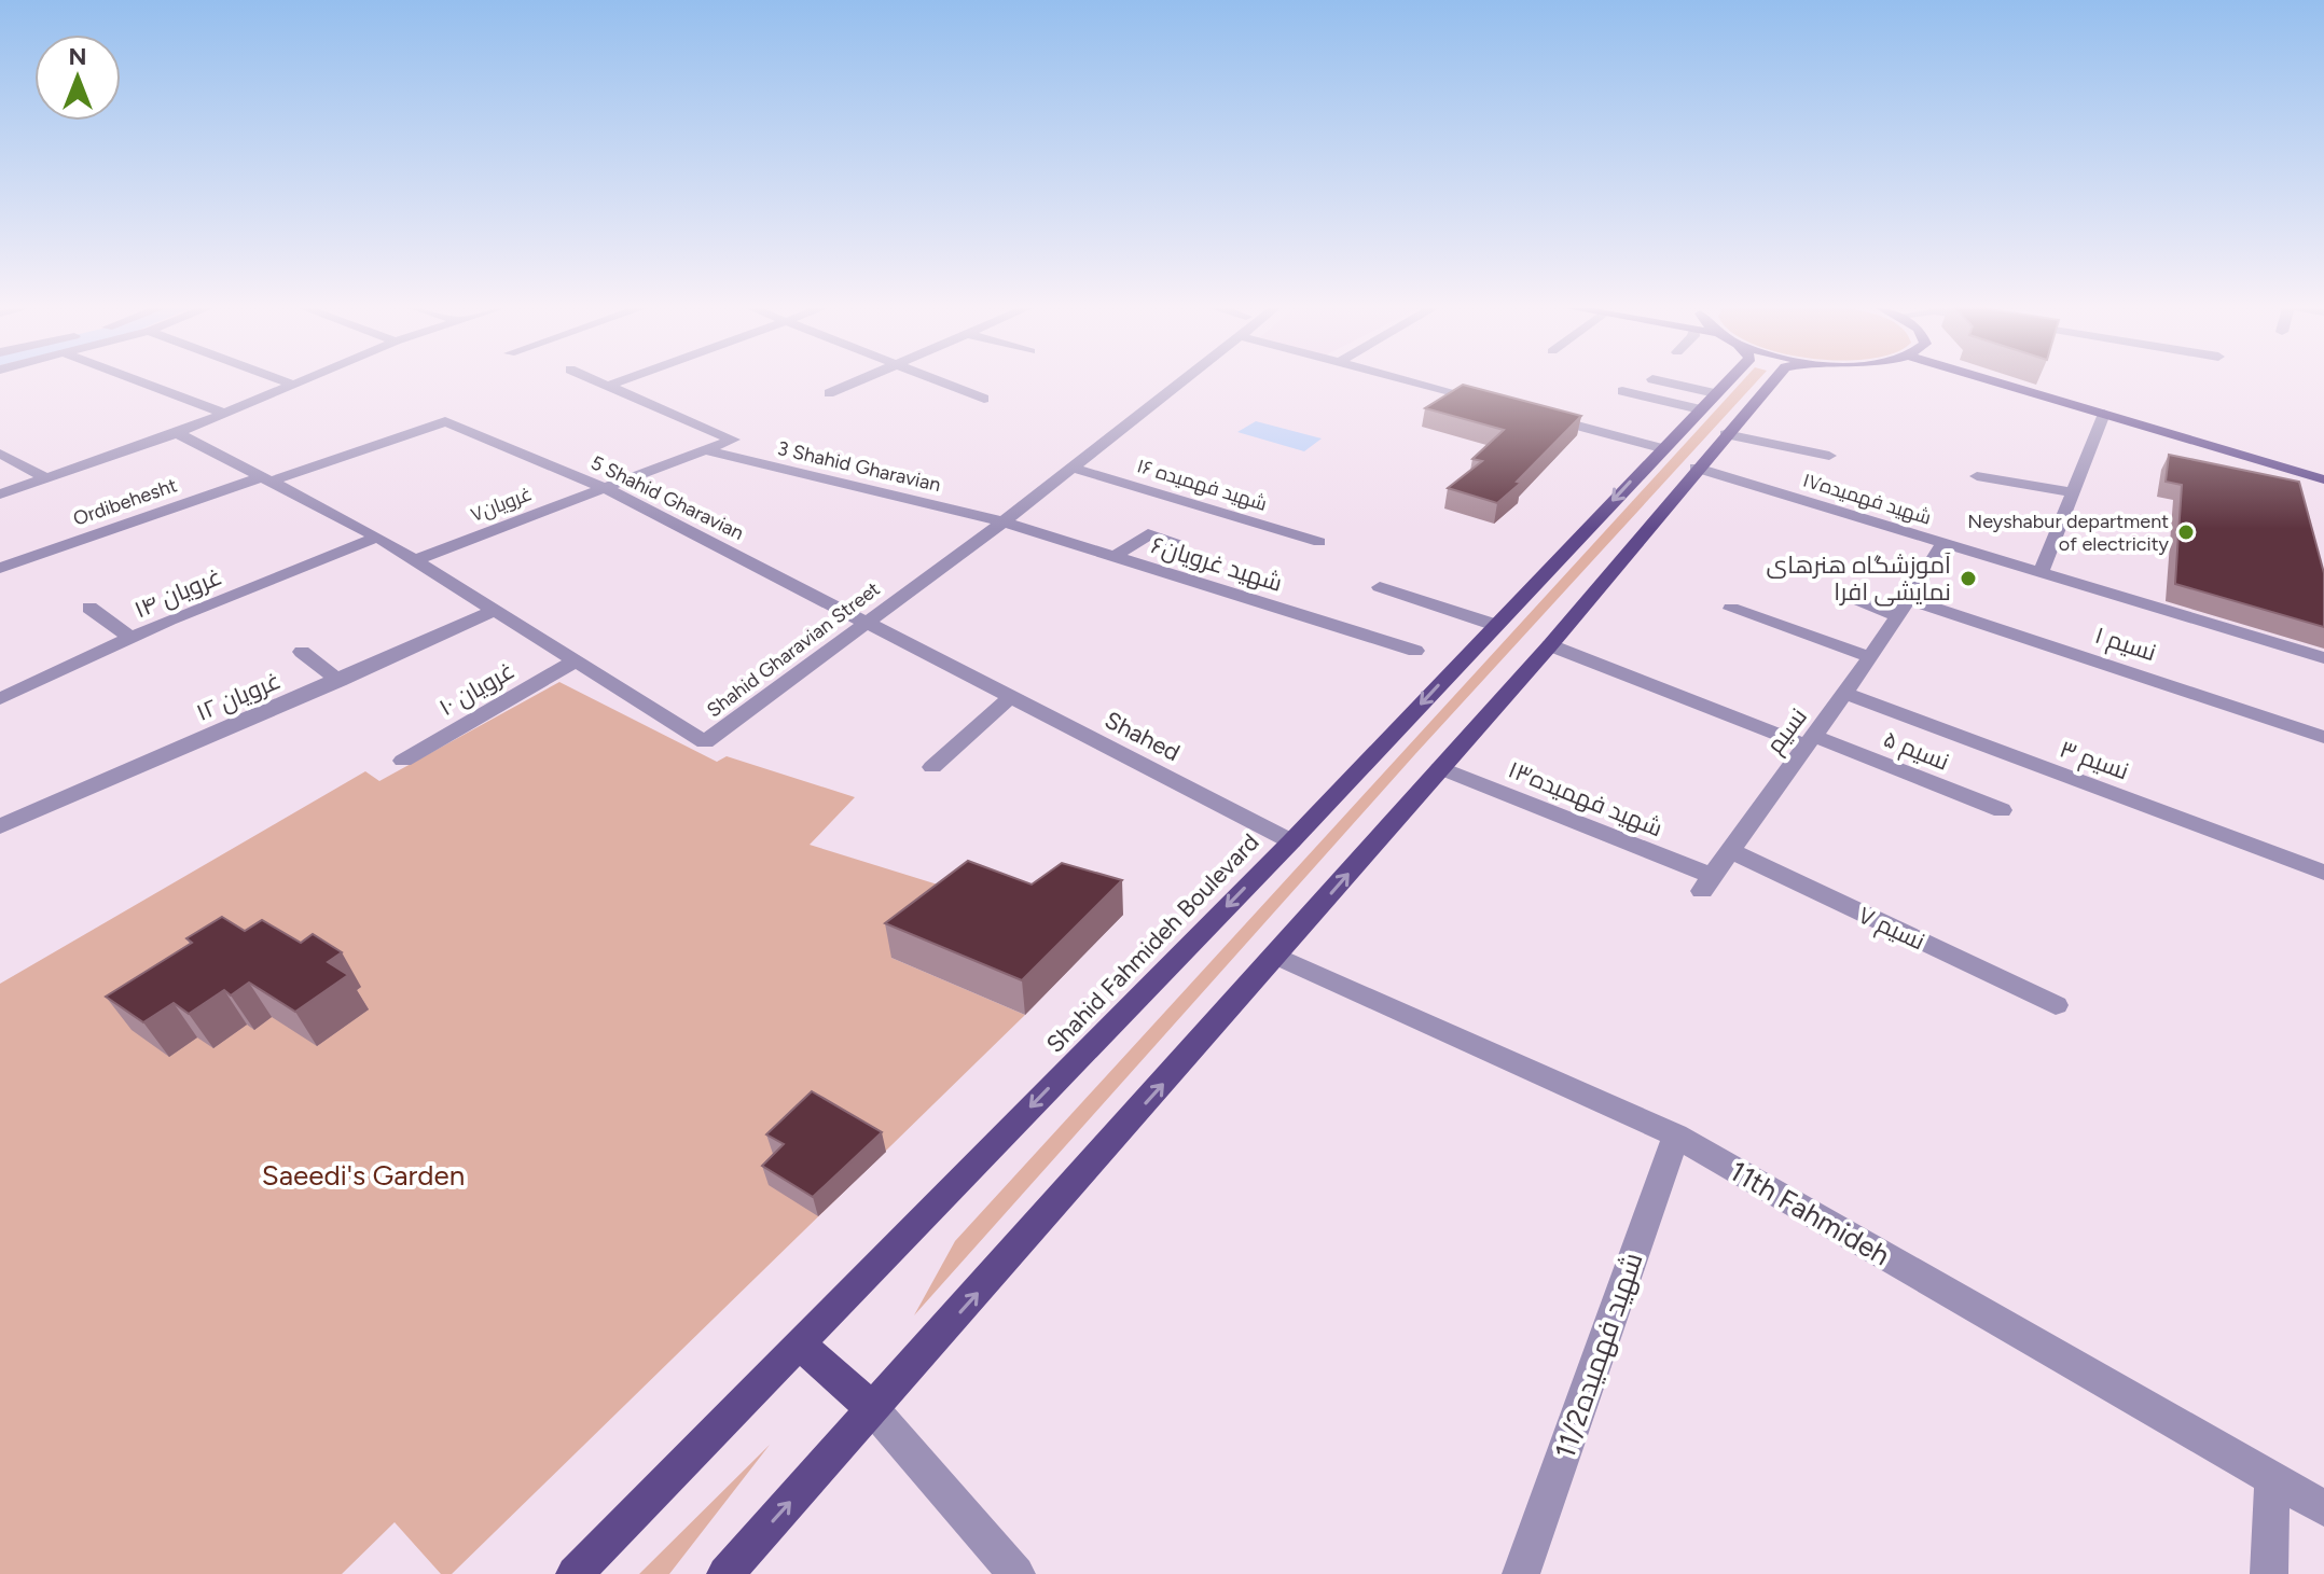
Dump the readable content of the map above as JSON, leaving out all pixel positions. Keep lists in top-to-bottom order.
{
  "streets": {
    "main road": ["Shahid Fahmideh Boulevard"],
    "street": [
      "3 Shahid Gharavian",
      "شهید فهمیده ۱۶",
      "5 Shahid Gharavian",
      "شهید فهمیده۱۷",
      "Ordibehesht",
      "غرویان۷",
      "شهید غرویان۶",
      "غرویان ۱۴",
      "نسیم ۱",
      "Shahid Gharavian Street",
      "غرویان ۱۰",
      "غرویان ۱۲",
      "نسیم",
      "Shahed",
      "نسیم ۵",
      "نسیم ۳",
      "شهید فهمیده۱۳",
      "نسیم ۷",
      "11th Fahmideh",
      "شهید فهمیده11/2"
    ]
  },
  "crossings": [
    ["3 Shahid Gharavian", "غرویان۷"],
    ["3 Shahid Gharavian", "شهید غرویان۶"],
    ["3 Shahid Gharavian", "Shahid Gharavian Street"],
    ["شهید فهمیده ۱۶", "Shahid Gharavian Street"],
    ["5 Shahid Gharavian", "Ordibehesht"],
    ["5 Shahid Gharavian", "غرویان۷"],
    ["5 Shahid Gharavian", "Shahid Gharavian Street"],
    ["5 Shahid Gharavian", "Shahed"],
    ["شهید فهمیده۱۷", "نسیم"],
    ["Ordibehesht", "Shahid Gharavian Street"],
    ["غرویان۷", "Shahid Gharavian Street"],
    ["شهید غرویان۶", "Shahid Gharavian Street"],
    ["غرویان ۱۴", "Shahid Gharavian Street"],
    ["نسیم ۱", "نسیم"],
    ["Shahid Gharavian Street", "غرویان ۱۰"],
    ["Shahid Gharavian Street", "غرویان ۱۲"],
    ["نسیم", "نسیم ۵"],
    ["نسیم", "نسیم ۳"],
    ["نسیم", "شهید فهمیده۱۳"],
    ["نسیم", "نسیم ۷"],
    ["Shahed", "Shahid Fahmideh Boulevard"],
    ["11th Fahmideh", "شهید فهمیده11/2"]
  ],
  "parks": ["Saeedi's Garden"],
  "places": ["Neyshabur department of electricity", "آموزشگاه هنرهای نمایشی افرا"],
  "north": "top"
}
